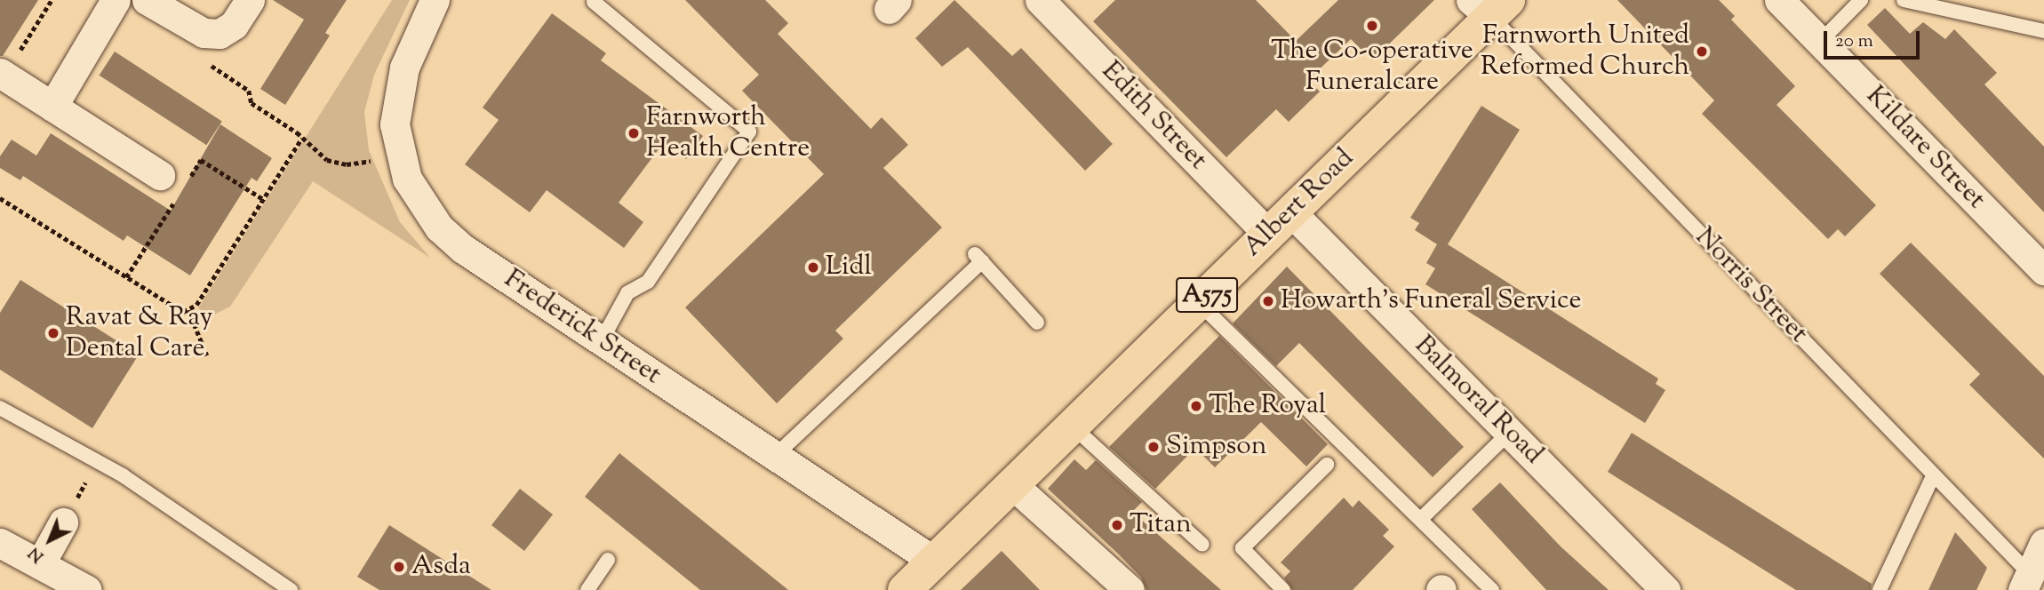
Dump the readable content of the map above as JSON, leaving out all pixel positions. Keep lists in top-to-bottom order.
{
  "streets": {
    "main road": ["Albert Road", "A575"],
    "street": [
      "Edith Street",
      "Kildare Street",
      "Frederick Street",
      "Balmoral Road"
    ],
    "lane": ["Norris Street"]
  },
  "crossings": [
    ["Edith Street", "Albert Road"],
    ["Edith Street", "Balmoral Road"],
    ["Albert Road", "Norris Street"],
    ["Albert Road", "Frederick Street"],
    ["Albert Road", "Balmoral Road"]
  ],
  "places": [
    "The Co-operative Funeralcare",
    "Farnworth United Reformed Church",
    "Farnworth Health Centre",
    "Lidl",
    "Howarth's Funeral Service",
    "Ravat & Ray Dental Care",
    "The Royal",
    "Simpson",
    "Titan",
    "Asda"
  ],
  "scale_bar": "20 m",
  "north": "bottom left"
}
